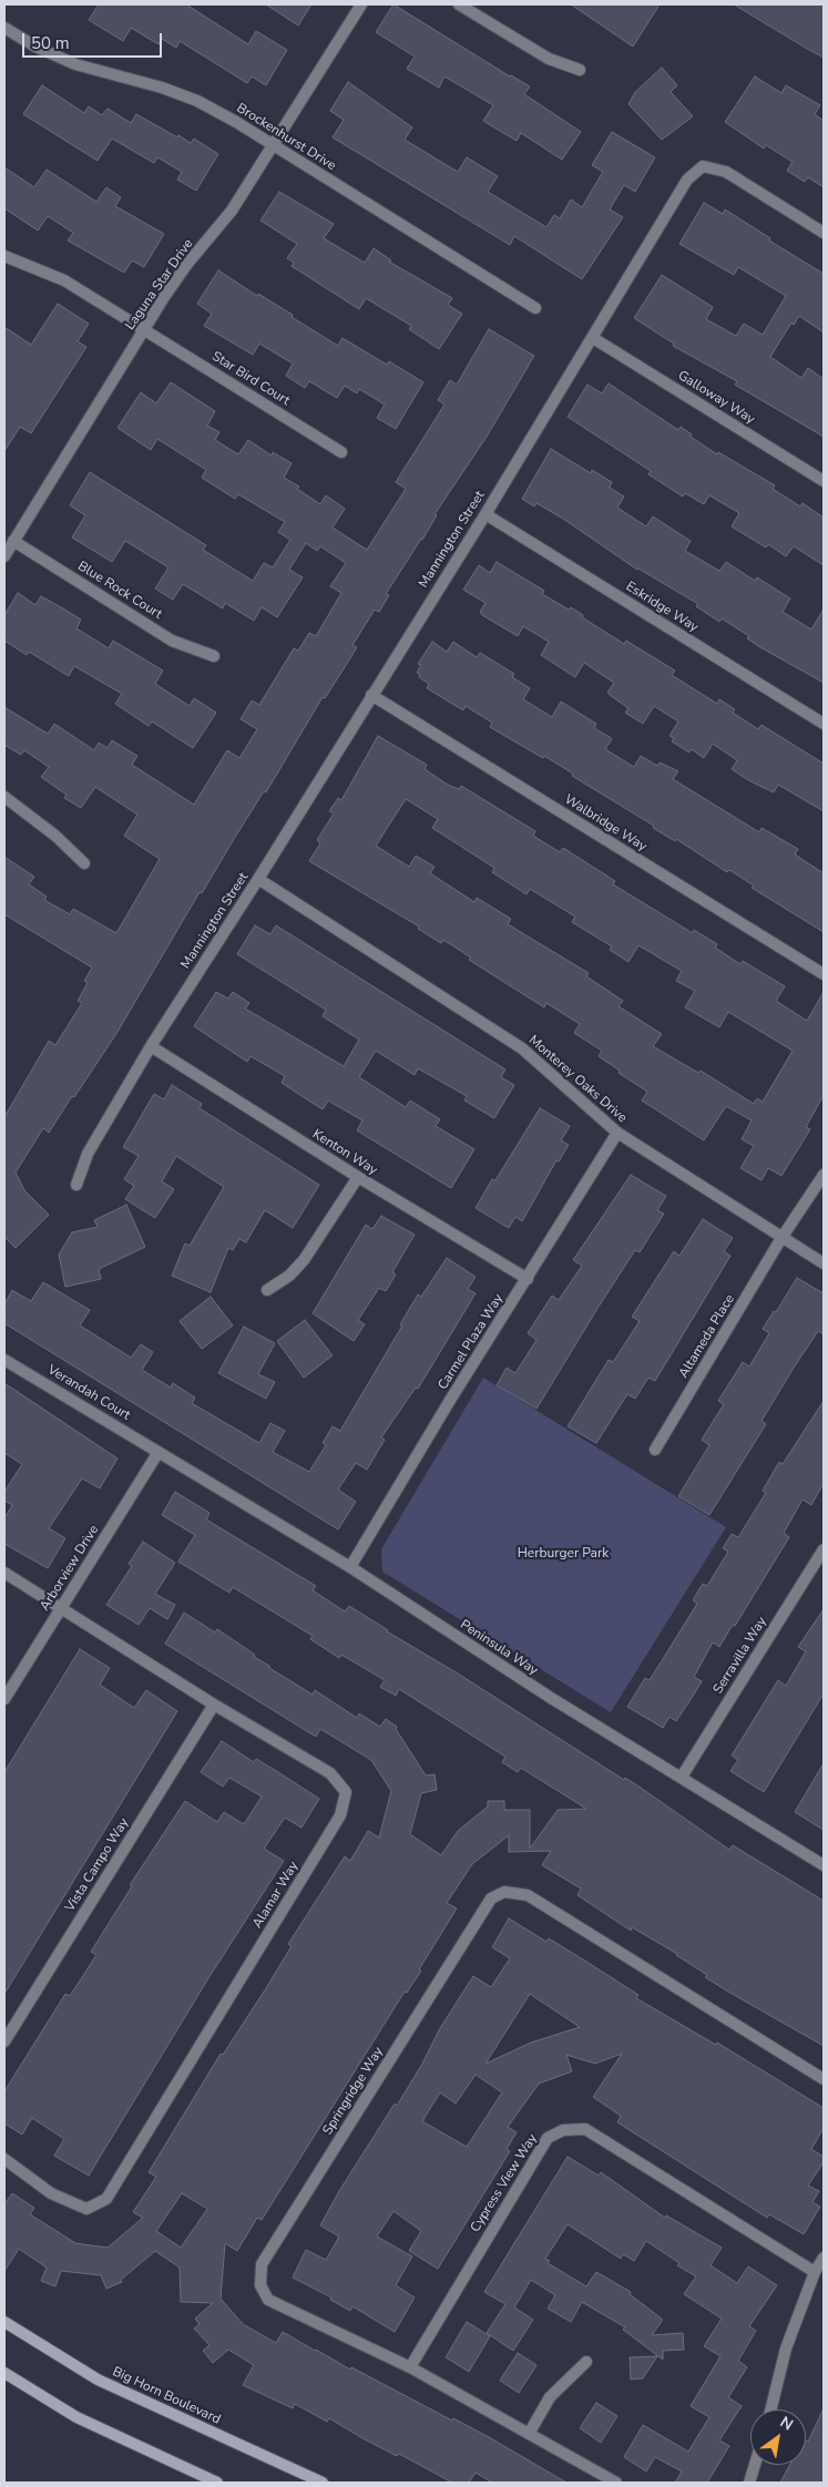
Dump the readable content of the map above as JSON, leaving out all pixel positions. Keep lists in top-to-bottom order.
{
  "streets": {
    "main road": ["Big Horn Boulevard"],
    "street": [
      "Brockenhurst Drive",
      "Laguna Star Drive",
      "Star Bird Court",
      "Galloway Way",
      "Mannington Street",
      "Blue Rock Court",
      "Eskridge Way",
      "Walbridge Way",
      "Monterey Oaks Drive",
      "Kenton Way",
      "Altameda Place",
      "Carmel Plaza Way",
      "Verandah Court",
      "Arborview Drive",
      "Peninsula Way",
      "Serravilla Way",
      "Vista Campo Way",
      "Alamar Way",
      "Springridge Way",
      "Cypress View Way"
    ]
  },
  "crossings": [
    ["Brockenhurst Drive", "Laguna Star Drive"],
    ["Laguna Star Drive", "Star Bird Court"],
    ["Laguna Star Drive", "Blue Rock Court"],
    ["Galloway Way", "Mannington Street"],
    ["Mannington Street", "Eskridge Way"],
    ["Mannington Street", "Walbridge Way"],
    ["Mannington Street", "Monterey Oaks Drive"],
    ["Mannington Street", "Kenton Way"],
    ["Monterey Oaks Drive", "Altameda Place"],
    ["Monterey Oaks Drive", "Carmel Plaza Way"],
    ["Kenton Way", "Carmel Plaza Way"],
    ["Carmel Plaza Way", "Peninsula Way"],
    ["Verandah Court", "Arborview Drive"],
    ["Verandah Court", "Peninsula Way"],
    ["Arborview Drive", "Peninsula Way"],
    ["Arborview Drive", "Alamar Way"],
    ["Peninsula Way", "Serravilla Way"],
    ["Vista Campo Way", "Alamar Way"],
    ["Springridge Way", "Cypress View Way"]
  ],
  "parks": ["Herburger Park"],
  "scale_bar": "50 m",
  "north": "top right"
}
